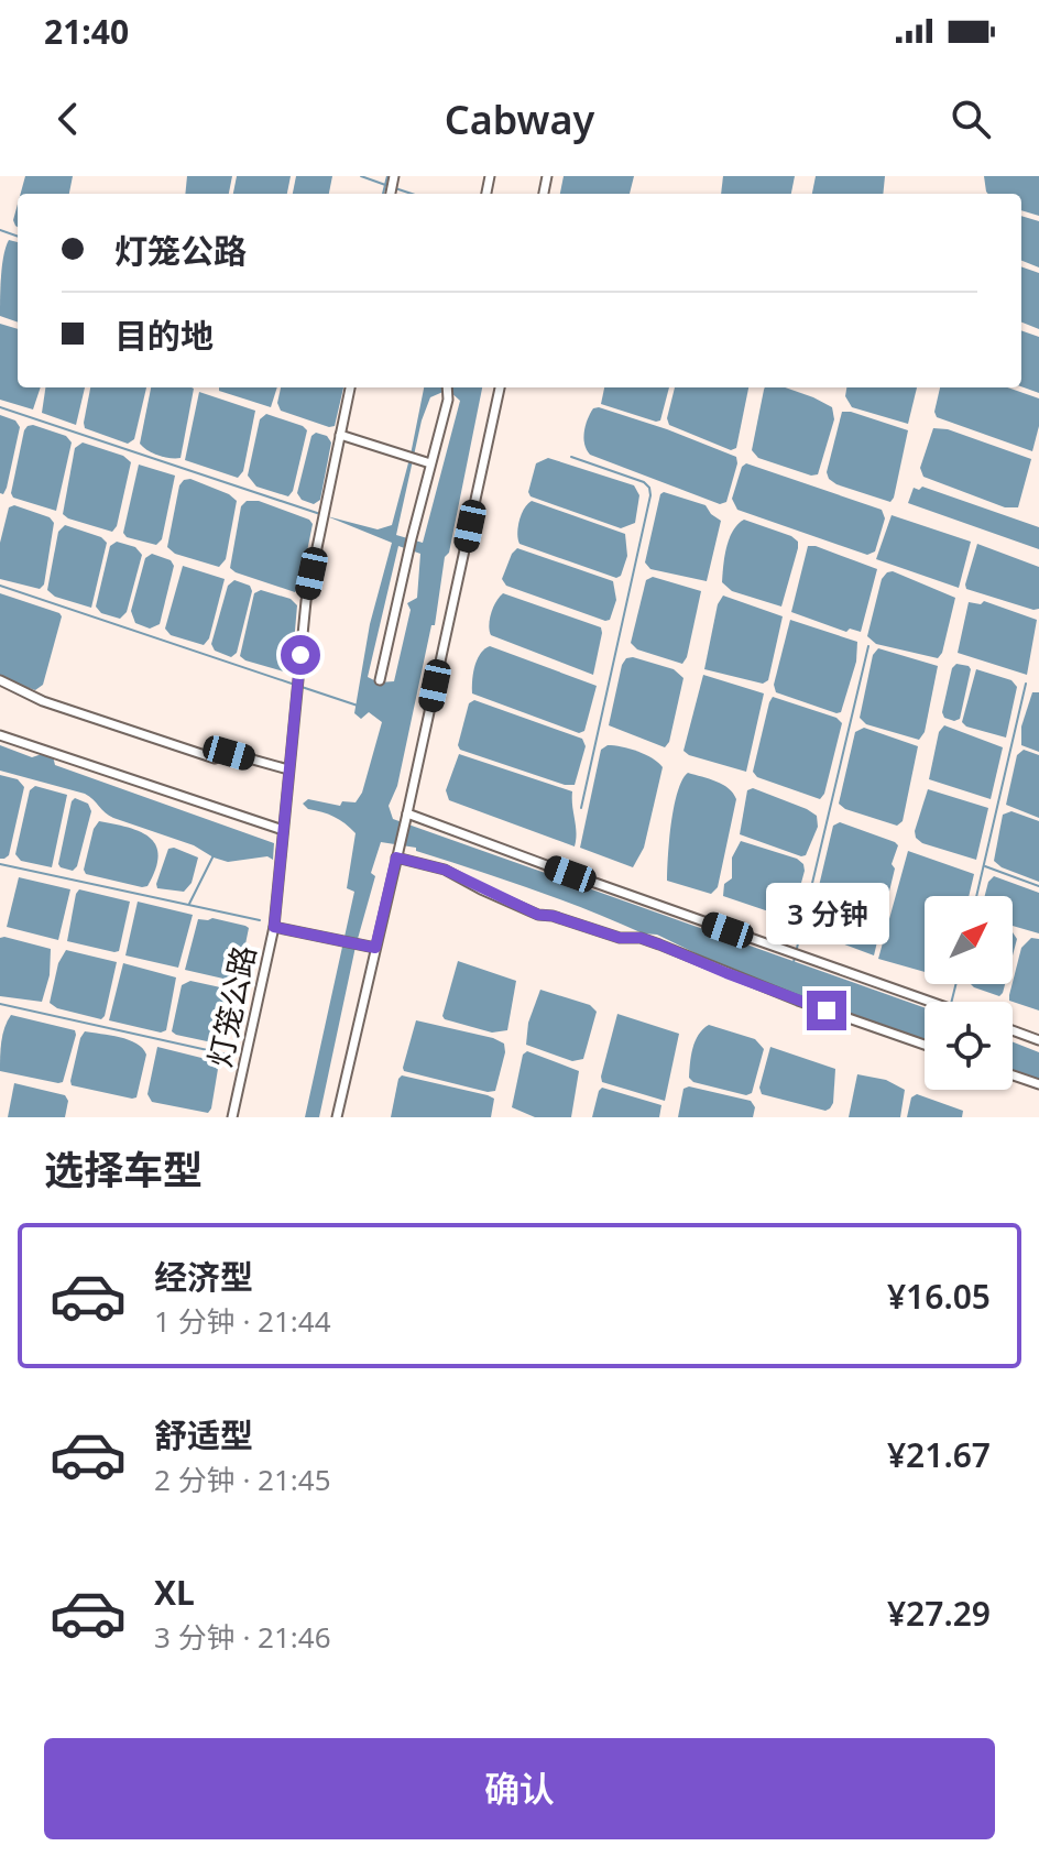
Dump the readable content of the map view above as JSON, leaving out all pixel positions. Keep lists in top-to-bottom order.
{
  "streets": {
    "street": ["灯笼公路"]
  },
  "north": "top right",
  "page": {
    "status": "21:40",
    "header": "Cabway",
    "banner": ["灯笼公路", "目的地"],
    "bubble": "3 分钟",
    "heading": "选择车型",
    "list": [
      {
        "name": "经济型",
        "note": "1 分钟 · 21:44",
        "value": "¥16.05"
      },
      {
        "name": "舒适型",
        "note": "2 分钟 · 21:45",
        "value": "¥21.67"
      },
      {
        "name": "XL",
        "note": "3 分钟 · 21:46",
        "value": "¥27.29"
      }
    ],
    "buttons": "确认"
  }
}
